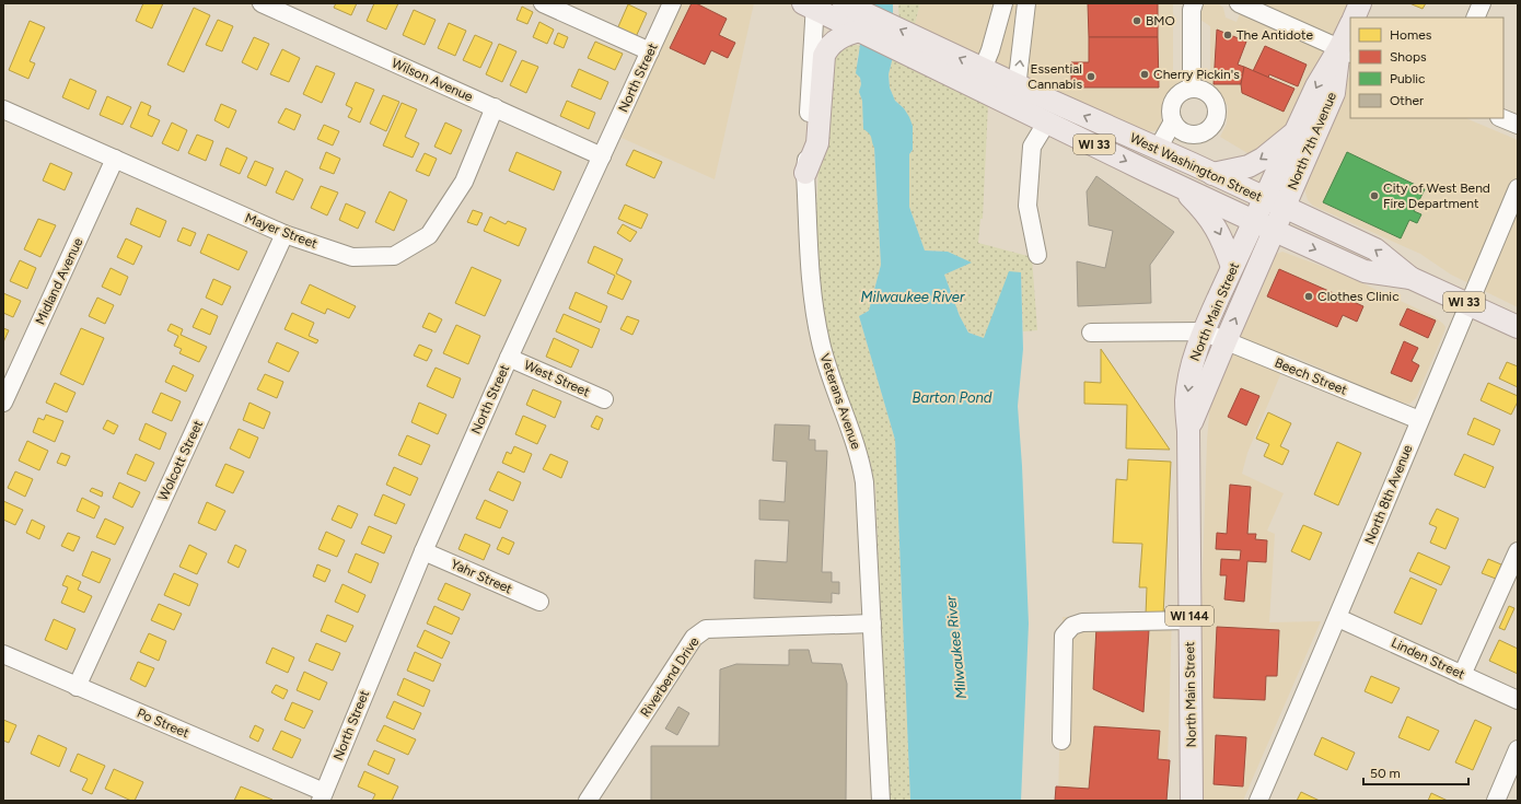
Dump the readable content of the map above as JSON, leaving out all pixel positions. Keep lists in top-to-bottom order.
{
  "streets": {
    "main road": [
      "North 7th Avenue",
      "WI 33",
      "West Washington Street",
      "North Main Street",
      "WI 144"
    ],
    "street": [
      "North Street",
      "Wilson Avenue",
      "Mayer Street",
      "Midland Avenue",
      "Beech Street",
      "West Street",
      "Veterans Avenue",
      "Wolcott Street",
      "North 8th Avenue",
      "Yahr Street",
      "Linden Street",
      "Riverbend Drive",
      "Po Street"
    ]
  },
  "crossings": [
    ["North Street", "Wilson Avenue"],
    ["North Street", "West Street"],
    ["North Street", "Yahr Street"],
    ["North Street", "Po Street"],
    ["Wilson Avenue", "Mayer Street"],
    ["North 7th Avenue", "West Washington Street"],
    ["North 7th Avenue", "North Main Street"],
    ["WI 33", "West Washington Street"],
    ["WI 33", "Veterans Avenue"],
    ["West Washington Street", "North Main Street"],
    ["West Washington Street", "North 8th Avenue"],
    ["Mayer Street", "Midland Avenue"],
    ["Mayer Street", "Wolcott Street"],
    ["North Main Street", "Beech Street"],
    ["Beech Street", "North 8th Avenue"],
    ["Veterans Avenue", "Riverbend Drive"],
    ["Wolcott Street", "Po Street"],
    ["North 8th Avenue", "Linden Street"]
  ],
  "water": ["Milwaukee River", "Barton Pond"],
  "places": [
    "BMO",
    "The Antidote",
    "Cherry Pickin's",
    "Essential Cannabis",
    "City of West Bend Fire Department",
    "Clothes Clinic"
  ],
  "legend": [
    "Homes",
    "Shops",
    "Public",
    "Other"
  ],
  "scale_bar": "50 m"
}
